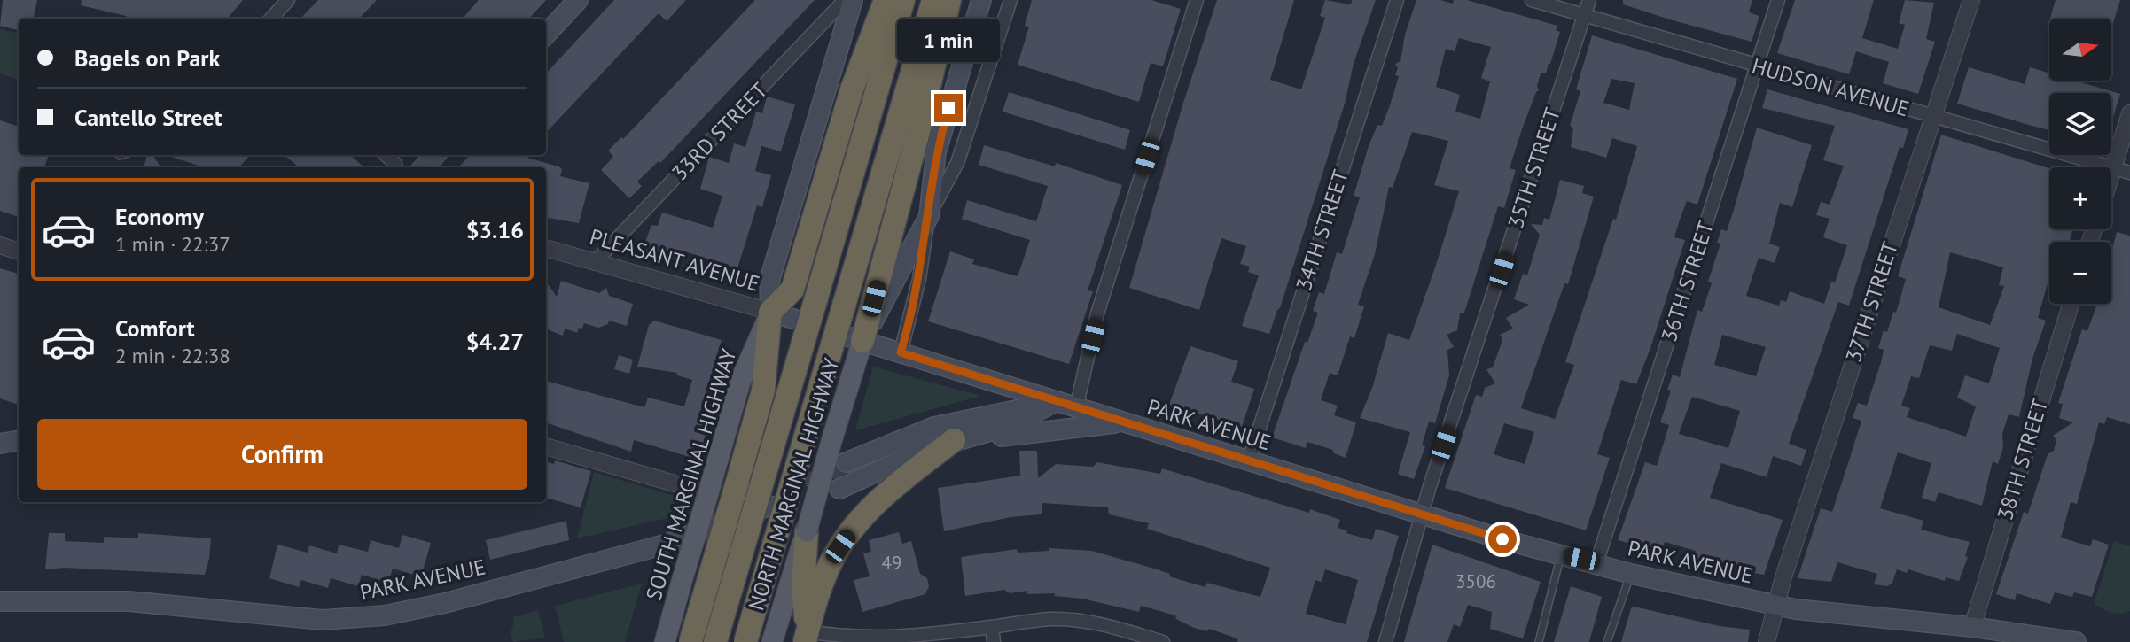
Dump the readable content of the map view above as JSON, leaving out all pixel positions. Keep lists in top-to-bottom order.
{
  "streets": {
    "main road": [
      "PLEASANT AVENUE",
      "PARK AVENUE",
      "SOUTH MARGINAL HIGHWAY",
      "NORTH MARGINAL HIGHWAY"
    ],
    "street": [
      "HUDSON AVENUE",
      "33RD STREET",
      "35TH STREET",
      "34TH STREET",
      "36TH STREET",
      "37TH STREET",
      "38TH STREET"
    ]
  },
  "crossings": [
    ["HUDSON AVENUE", "35TH STREET"],
    ["HUDSON AVENUE", "36TH STREET"],
    ["HUDSON AVENUE", "37TH STREET"],
    ["33RD STREET", "PLEASANT AVENUE"],
    ["35TH STREET", "PARK AVENUE"],
    ["34TH STREET", "PARK AVENUE"],
    ["PLEASANT AVENUE", "SOUTH MARGINAL HIGHWAY"],
    ["36TH STREET", "PARK AVENUE"],
    ["37TH STREET", "PARK AVENUE"],
    ["PARK AVENUE", "38TH STREET"],
    ["PARK AVENUE", "NORTH MARGINAL HIGHWAY"]
  ],
  "house_numbers": ["49", "3506"],
  "north": "right",
  "page": {
    "map_buttons": ["+", "−"],
    "bubble": "1 min",
    "banner": ["Bagels on Park", "Cantello Street"],
    "list": [
      {
        "name": "Economy",
        "note": "1 min · 22:37",
        "value": "$3.16"
      },
      {
        "name": "Comfort",
        "note": "2 min · 22:38",
        "value": "$4.27"
      }
    ],
    "buttons": "Confirm"
  }
}
